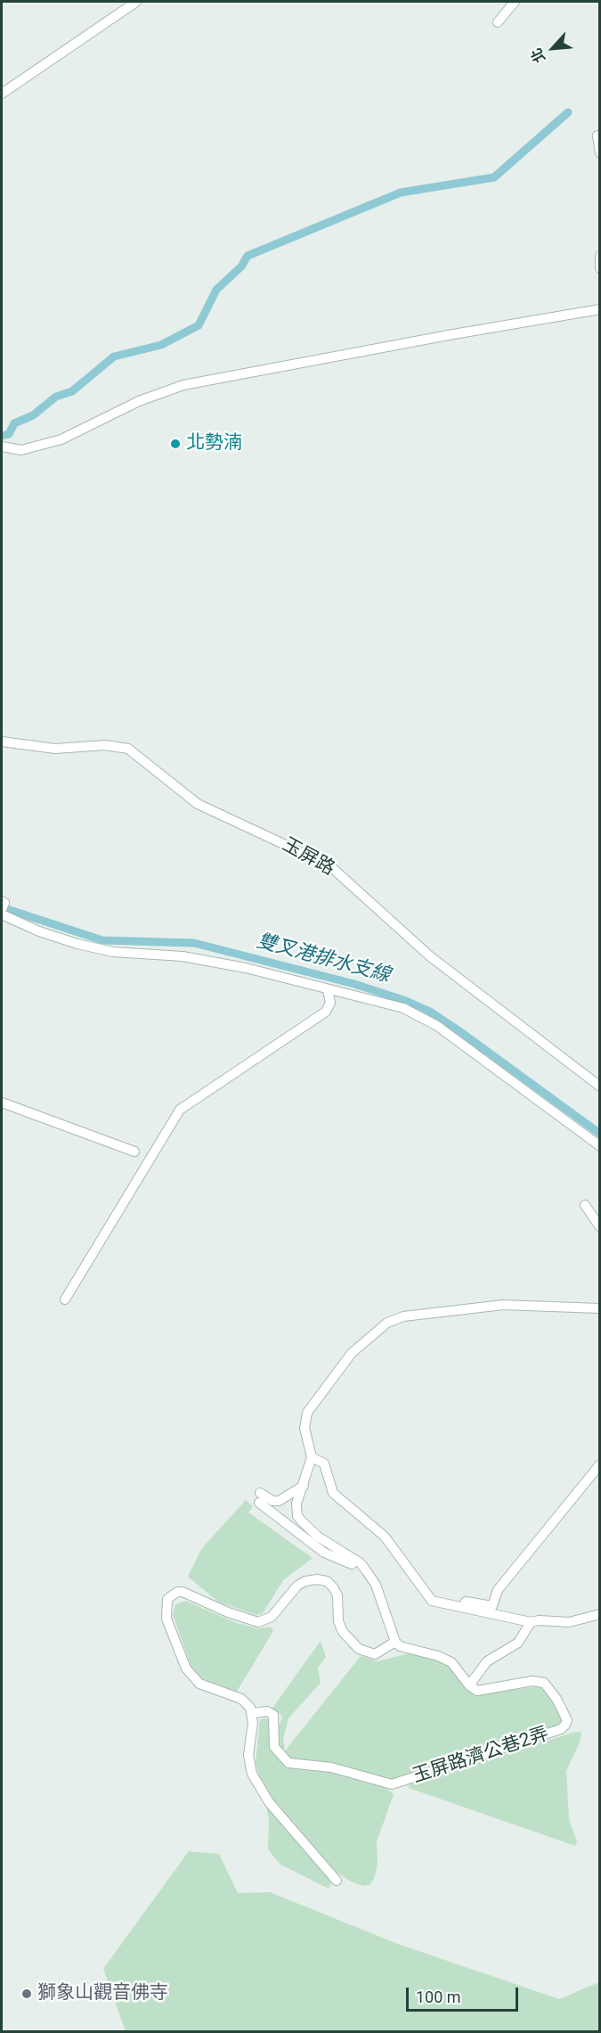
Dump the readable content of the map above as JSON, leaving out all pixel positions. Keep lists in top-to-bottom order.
{
  "streets": {
    "street": ["玉屏路", "玉屏路濟公巷2弄"]
  },
  "water": ["雙叉港排水支線"],
  "places": ["北勢湳", "獅象山觀音佛寺"],
  "scale_bar": "100 m",
  "north": "bottom left"
}
